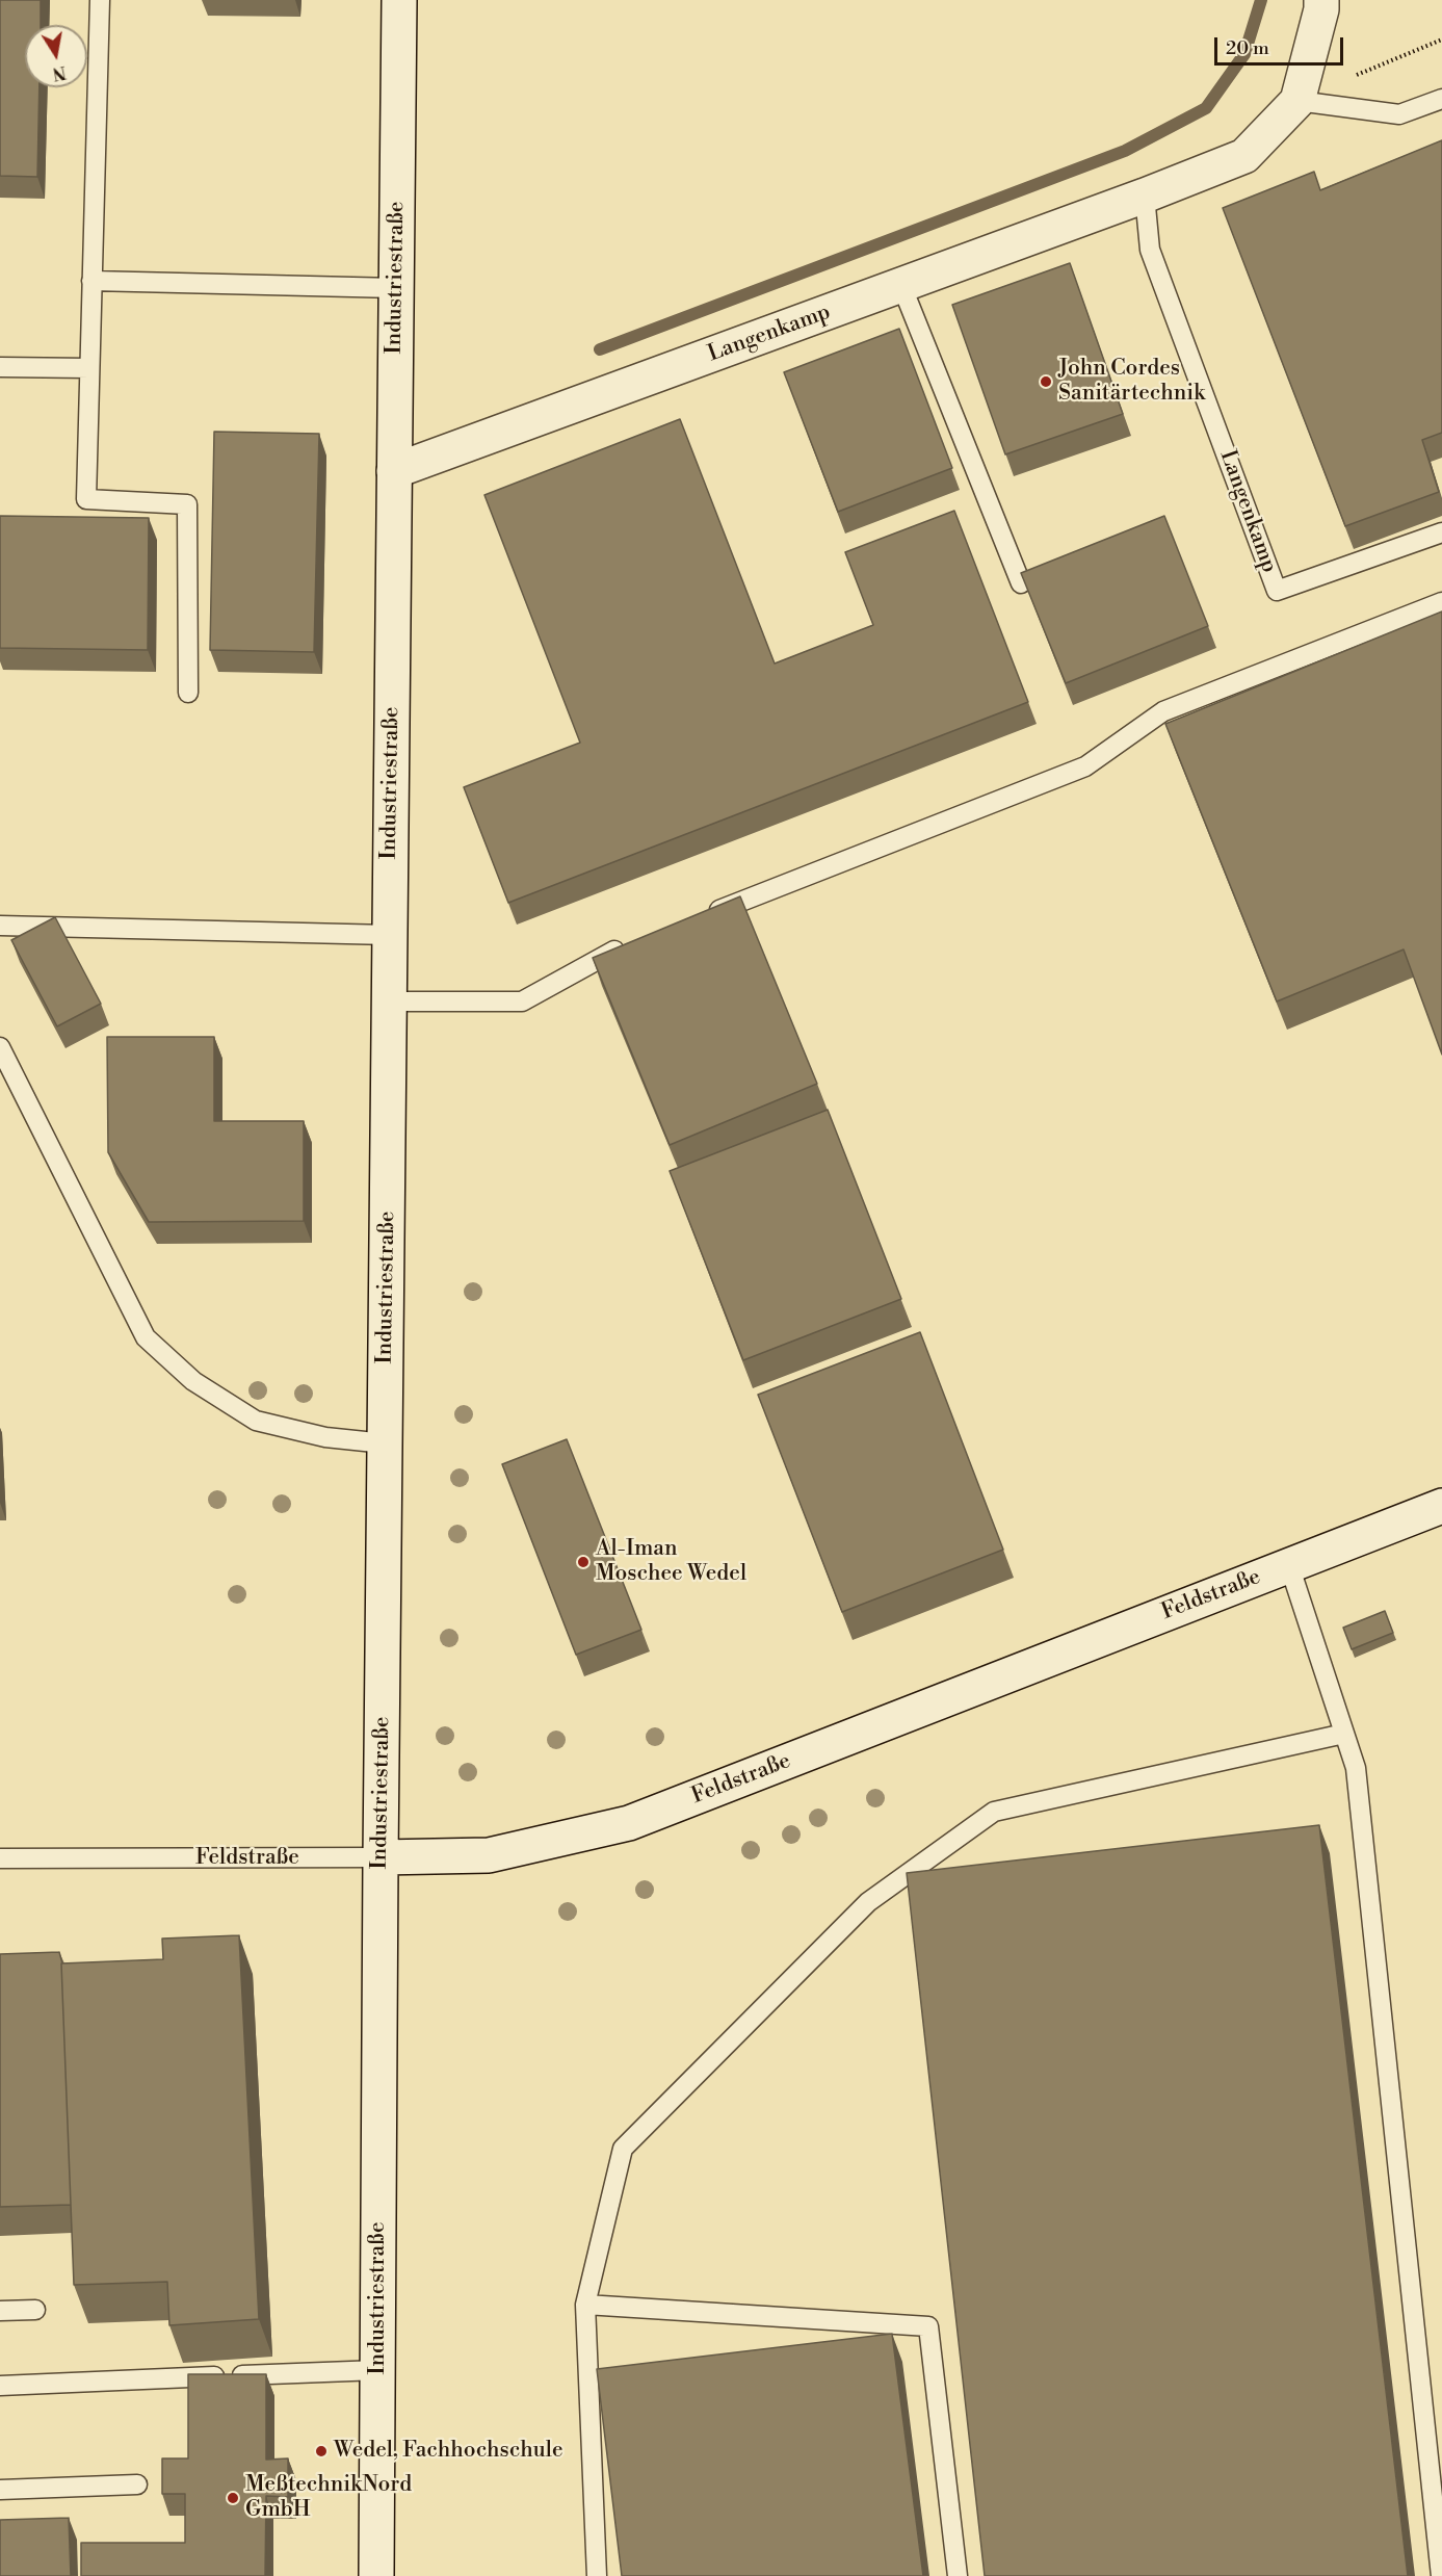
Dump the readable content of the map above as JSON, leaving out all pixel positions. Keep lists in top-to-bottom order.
{
  "streets": {
    "street": ["Industriestraße", "Langenkamp", "Feldstraße"]
  },
  "crossings": [
    ["Industriestraße", "Langenkamp"],
    ["Industriestraße", "Feldstraße"]
  ],
  "places": [
    "John Cordes Sanitärtechnik",
    "Al-Iman Moschee Wedel",
    "Wedel, Fachhochschule",
    "MeßtechnikNord GmbH"
  ],
  "scale_bar": "20 m",
  "north": "bottom"
}
